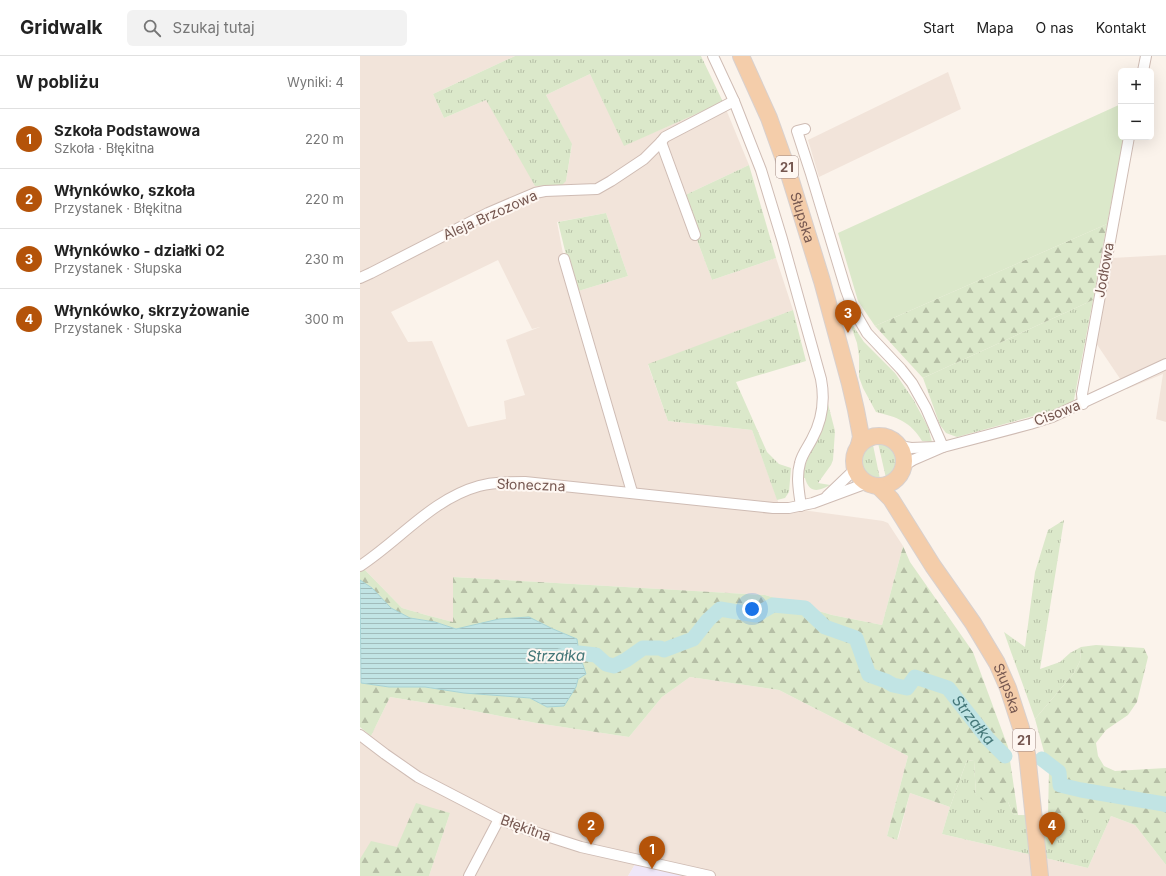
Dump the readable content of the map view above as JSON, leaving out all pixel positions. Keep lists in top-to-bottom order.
{
  "streets": {
    "main road": ["21", "Słupska"],
    "street": [
      "Aleja Brzozowa",
      "Jodłowa",
      "Cisowa",
      "Słoneczna",
      "Błękitna"
    ]
  },
  "crossings": [
    ["21", "Słupska"],
    ["21", "Cisowa"],
    ["21", "Słoneczna"],
    ["Słupska", "Cisowa"],
    ["Słupska", "Słoneczna"],
    ["Jodłowa", "Cisowa"],
    ["Cisowa", "Słoneczna"]
  ],
  "water": ["Strzałka"],
  "page": {
    "header": "Gridwalk",
    "search": "Szukaj tutaj",
    "nav": [
      "Start",
      "Mapa",
      "O nas",
      "Kontakt"
    ],
    "heading": ["W pobliżu", "Wyniki: 4"],
    "map_buttons": ["+", "−"],
    "list": [
      {
        "mark": "1",
        "name": "Szkoła Podstawowa",
        "note": "Szkoła · Błękitna",
        "value": "220 m"
      },
      {
        "mark": "2",
        "name": "Włynkówko, szkoła",
        "note": "Przystanek · Błękitna",
        "value": "220 m"
      },
      {
        "mark": "3",
        "name": "Włynkówko - działki 02",
        "note": "Przystanek · Słupska",
        "value": "230 m"
      },
      {
        "mark": "4",
        "name": "Włynkówko, skrzyżowanie",
        "note": "Przystanek · Słupska",
        "value": "300 m"
      }
    ],
    "pins": [
      "3",
      "2",
      "4",
      "1"
    ]
  }
}
